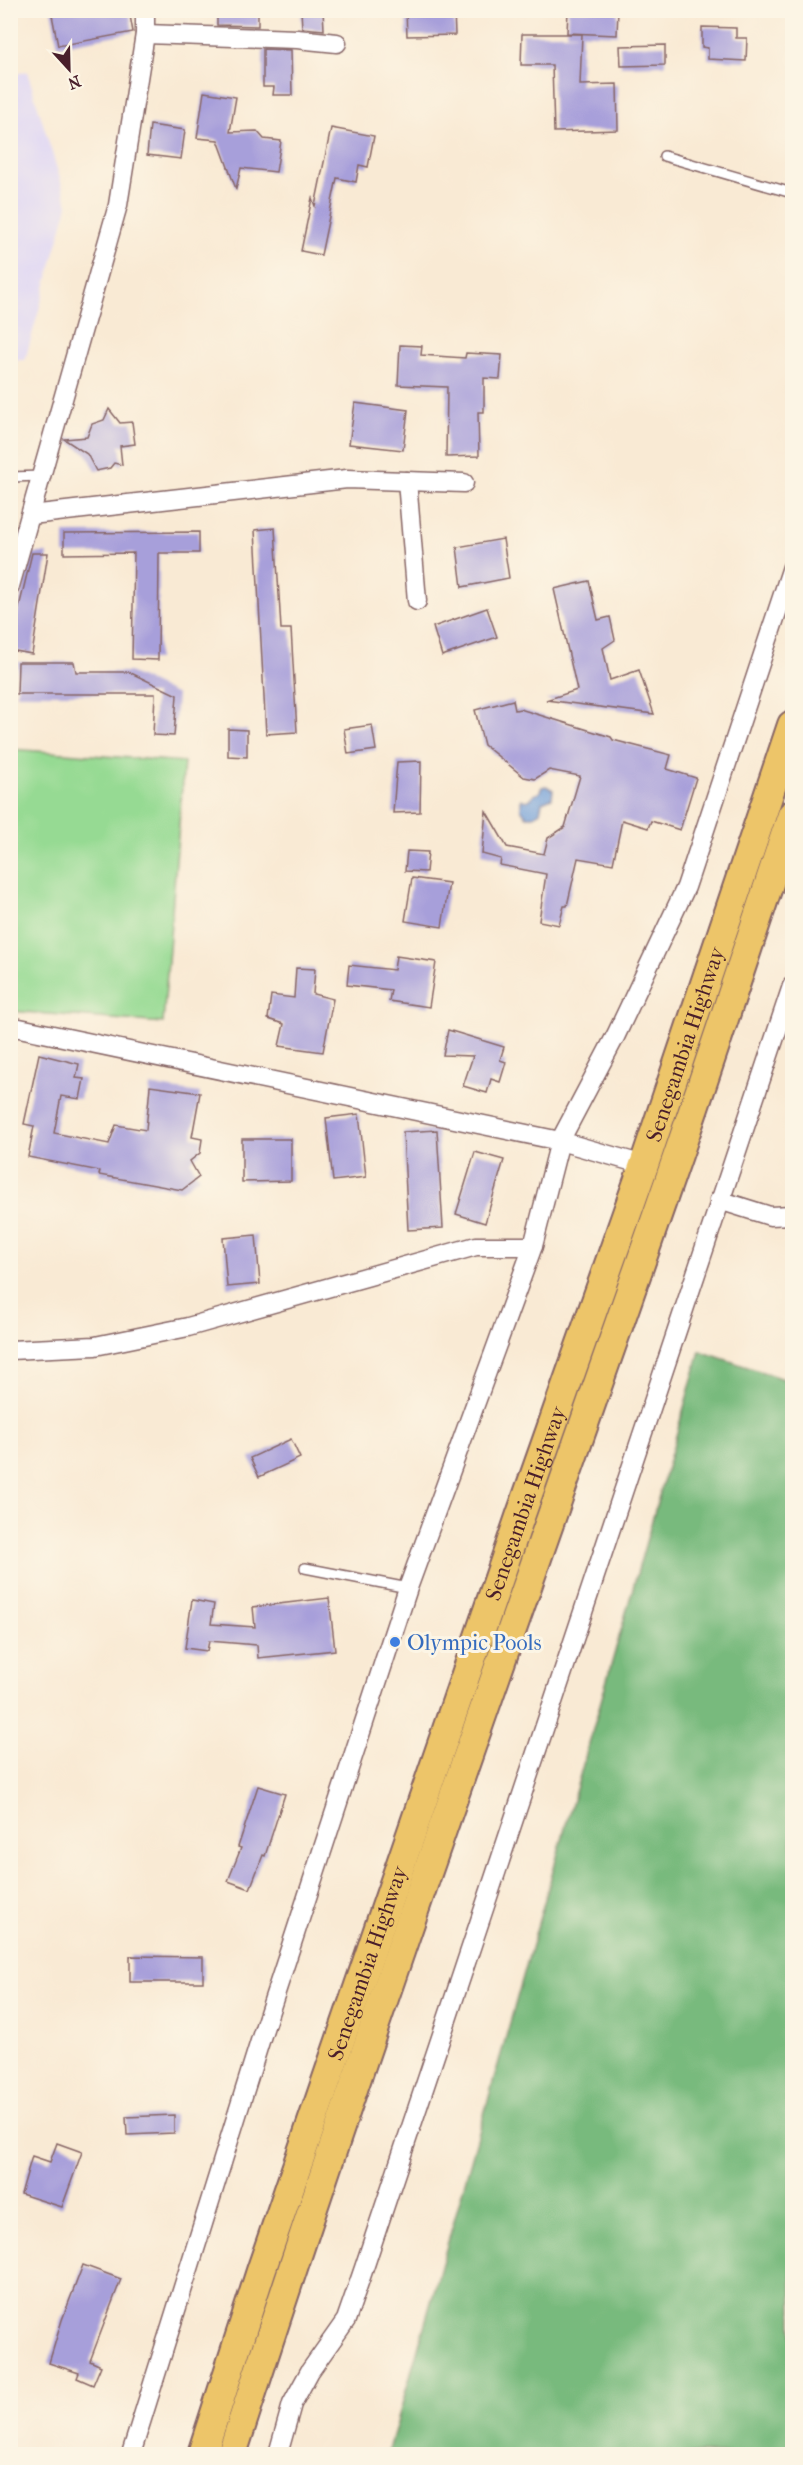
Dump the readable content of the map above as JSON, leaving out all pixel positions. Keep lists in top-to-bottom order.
{
  "streets": {
    "main road": ["Senegambia Highway"]
  },
  "places": ["Olympic Pools"],
  "north": "bottom"
}
